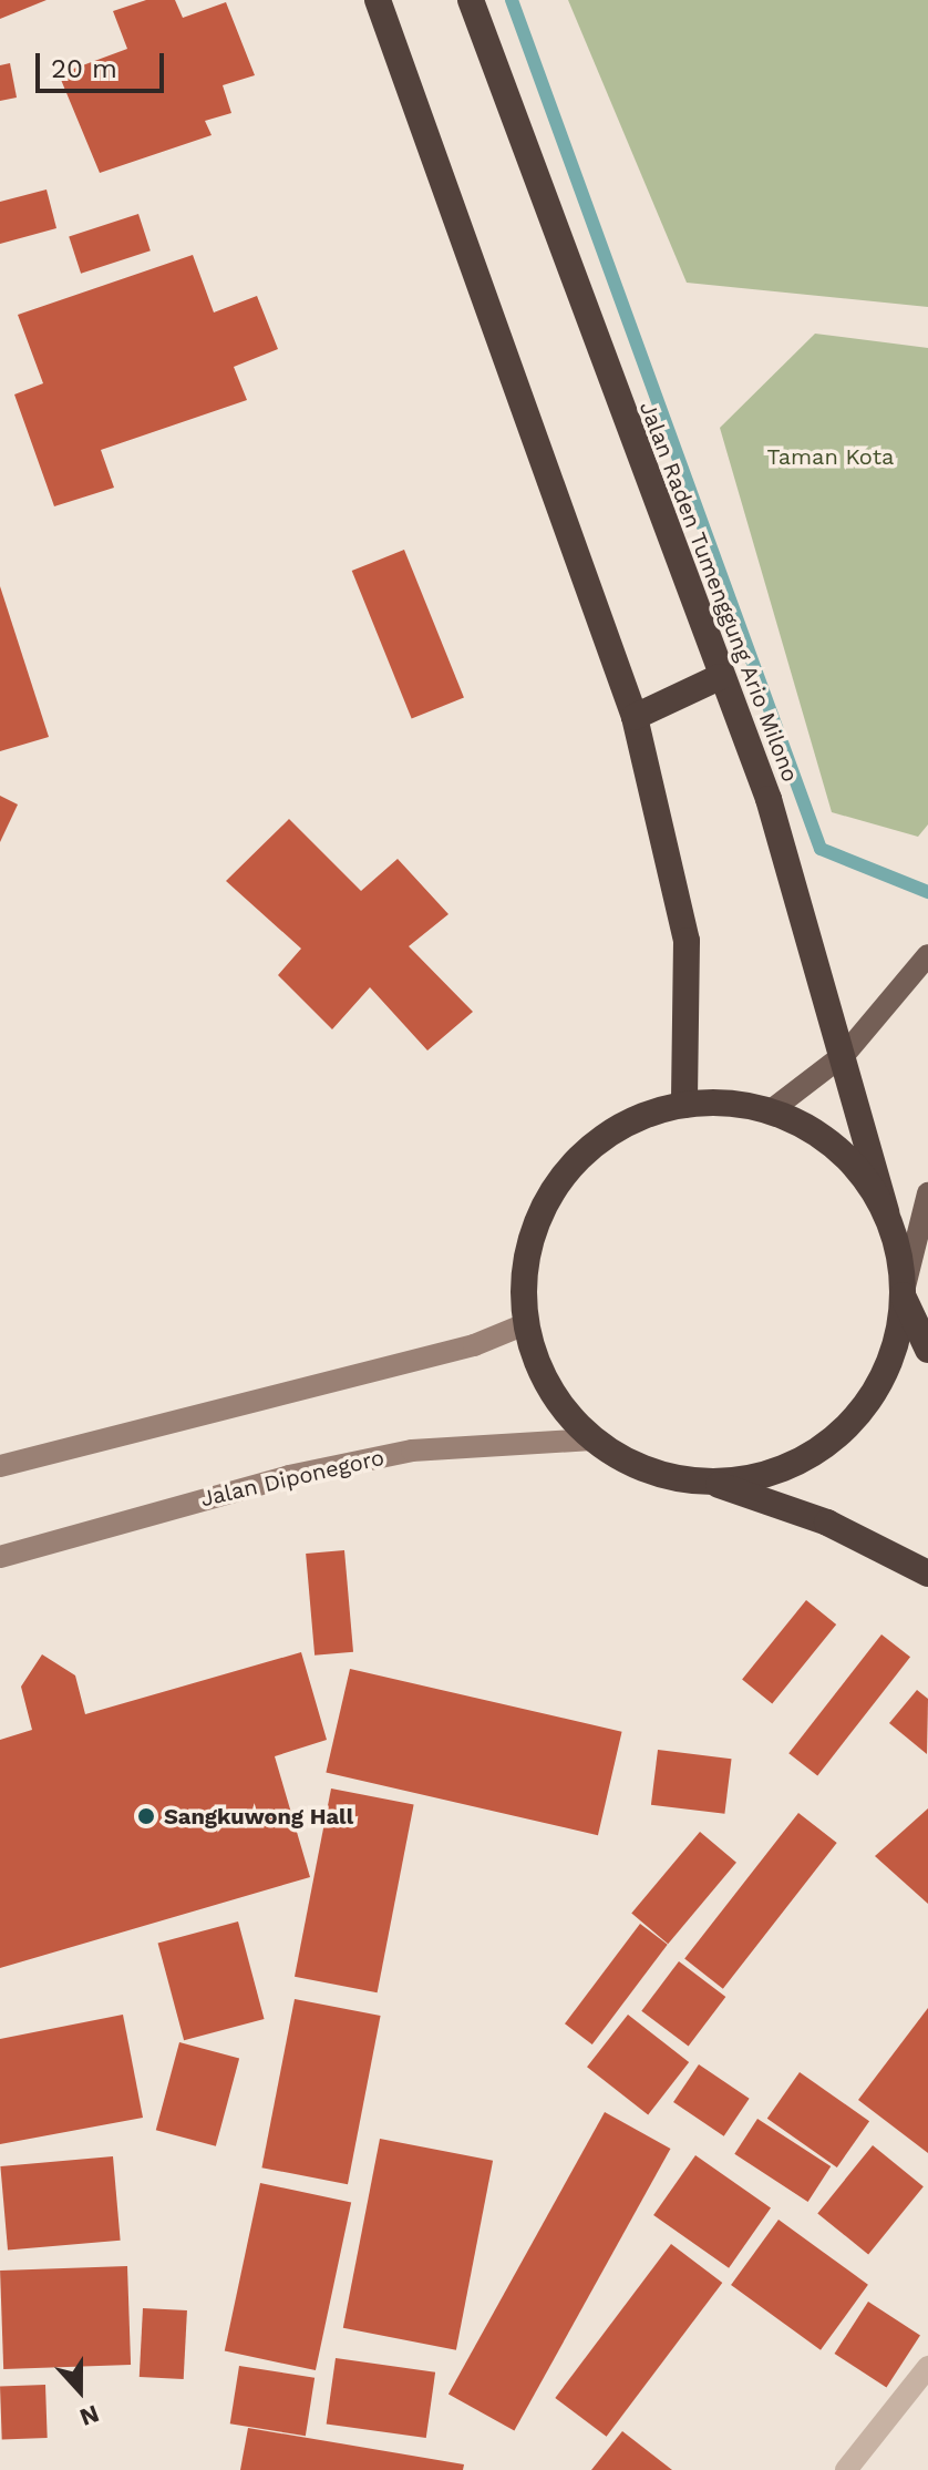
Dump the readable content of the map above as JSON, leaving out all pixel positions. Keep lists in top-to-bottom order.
{
  "streets": {
    "highway": ["Jalan Raden Tumenggung Ario Milono"],
    "main road": ["Jalan Diponegoro"]
  },
  "parks": ["Taman Kota"],
  "places": ["Sangkuwong Hall"],
  "scale_bar": "20 m",
  "north": "bottom"
}
